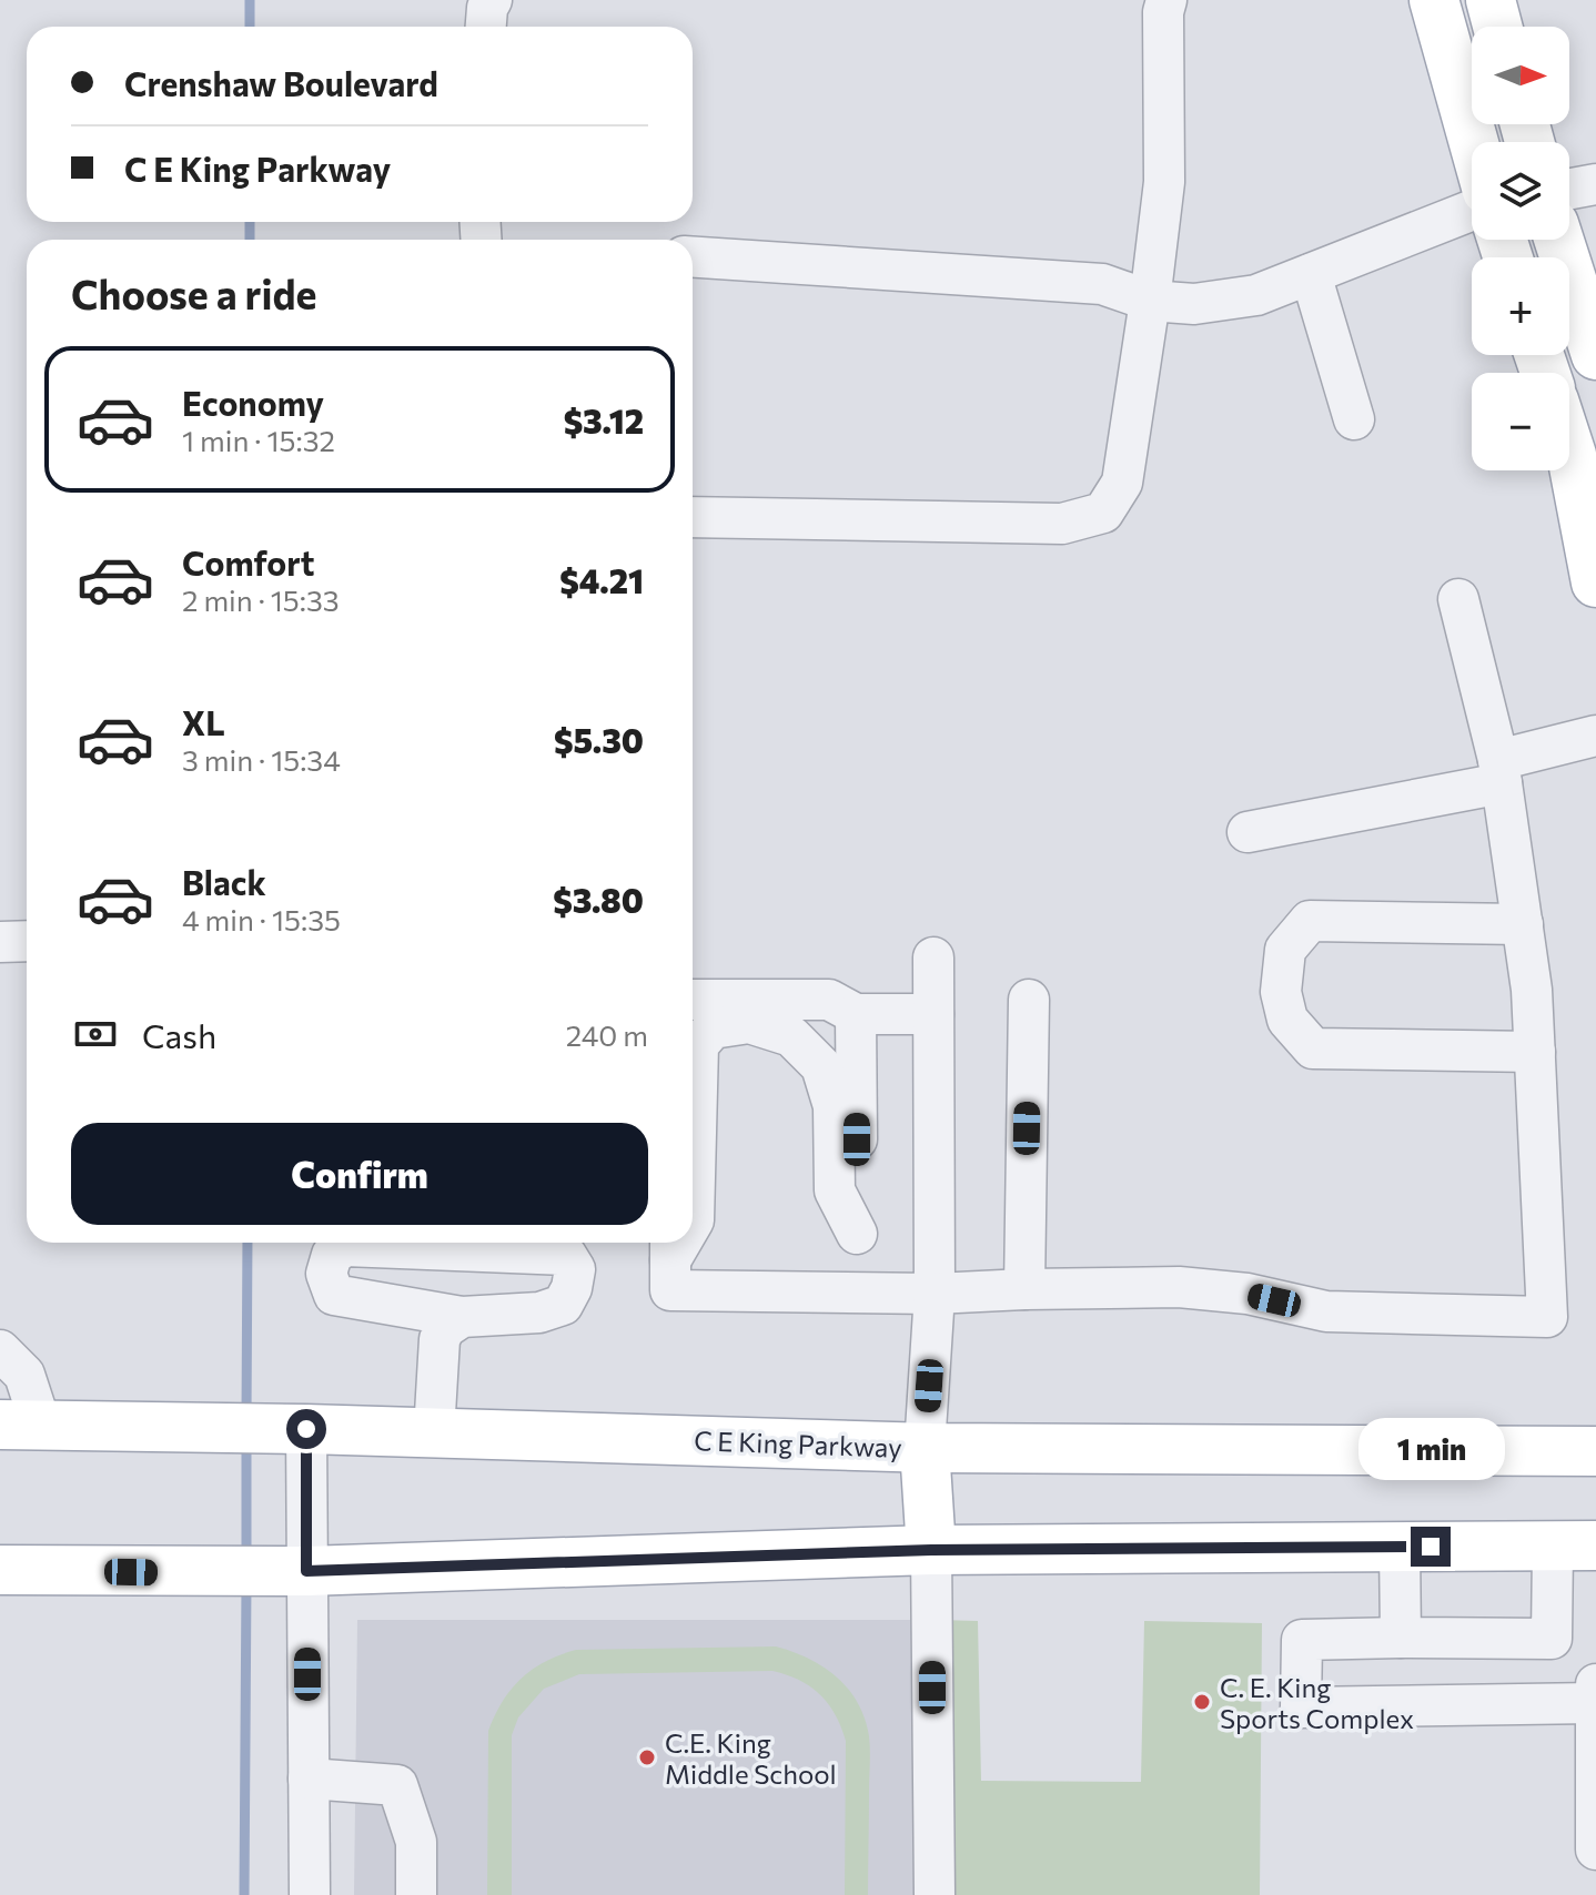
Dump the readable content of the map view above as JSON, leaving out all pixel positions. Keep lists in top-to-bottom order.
{
  "streets": {
    "main road": ["C E King Parkway"]
  },
  "places": ["C. E. King Sports Complex", "C.E. King Middle School"],
  "north": "right",
  "page": {
    "map_buttons": ["+", "−"],
    "banner": ["Crenshaw Boulevard", "C E King Parkway"],
    "heading": "Choose a ride",
    "list": [
      {
        "name": "Economy",
        "note": "1 min · 15:32",
        "value": "$3.12"
      },
      {
        "name": "Comfort",
        "note": "2 min · 15:33",
        "value": "$4.21"
      },
      {
        "name": "XL",
        "note": "3 min · 15:34",
        "value": "$5.30"
      },
      {
        "name": "Black",
        "note": "4 min · 15:35",
        "value": "$3.80"
      }
    ],
    "pay": ["Cash", "240 m"],
    "buttons": "Confirm",
    "bubble": "1 min"
  }
}
